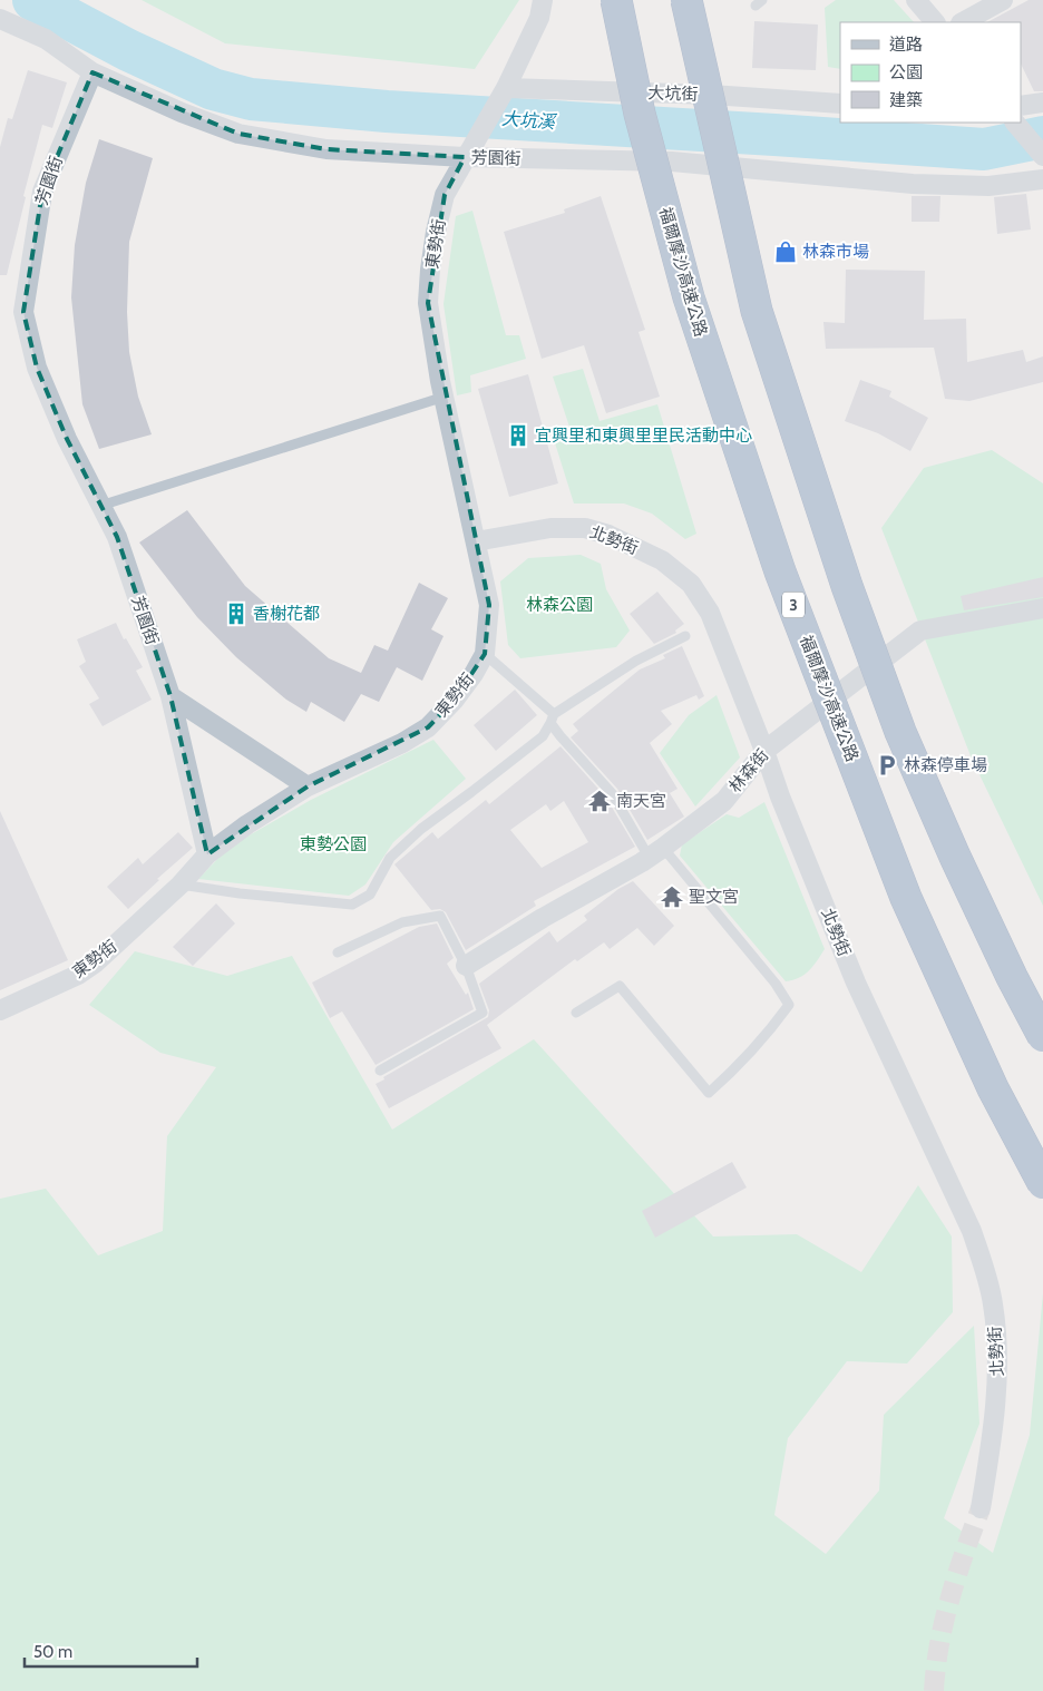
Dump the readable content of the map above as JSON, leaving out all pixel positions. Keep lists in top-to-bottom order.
{
  "streets": {
    "highway": ["福爾摩沙高速公路", "3"],
    "street": [
      "大坑街",
      "芳園街",
      "東勢街",
      "北勢街",
      "林森街"
    ]
  },
  "crossings": [
    ["大坑街", "東勢街"],
    ["芳園街", "東勢街"],
    ["東勢街", "北勢街"],
    ["北勢街", "林森街"]
  ],
  "water": ["大坑溪"],
  "parks": ["林森公園", "東勢公園"],
  "places": {
    "shop": ["林森市場"],
    "building": ["宜興里和東興里里民活動中心", "香榭花都"],
    "parking": ["林森停車場"],
    "temple": ["南天宮", "聖文宮"]
  },
  "legend": ["道路", "公園", "建築"],
  "scale_bar": "50 m"
}
